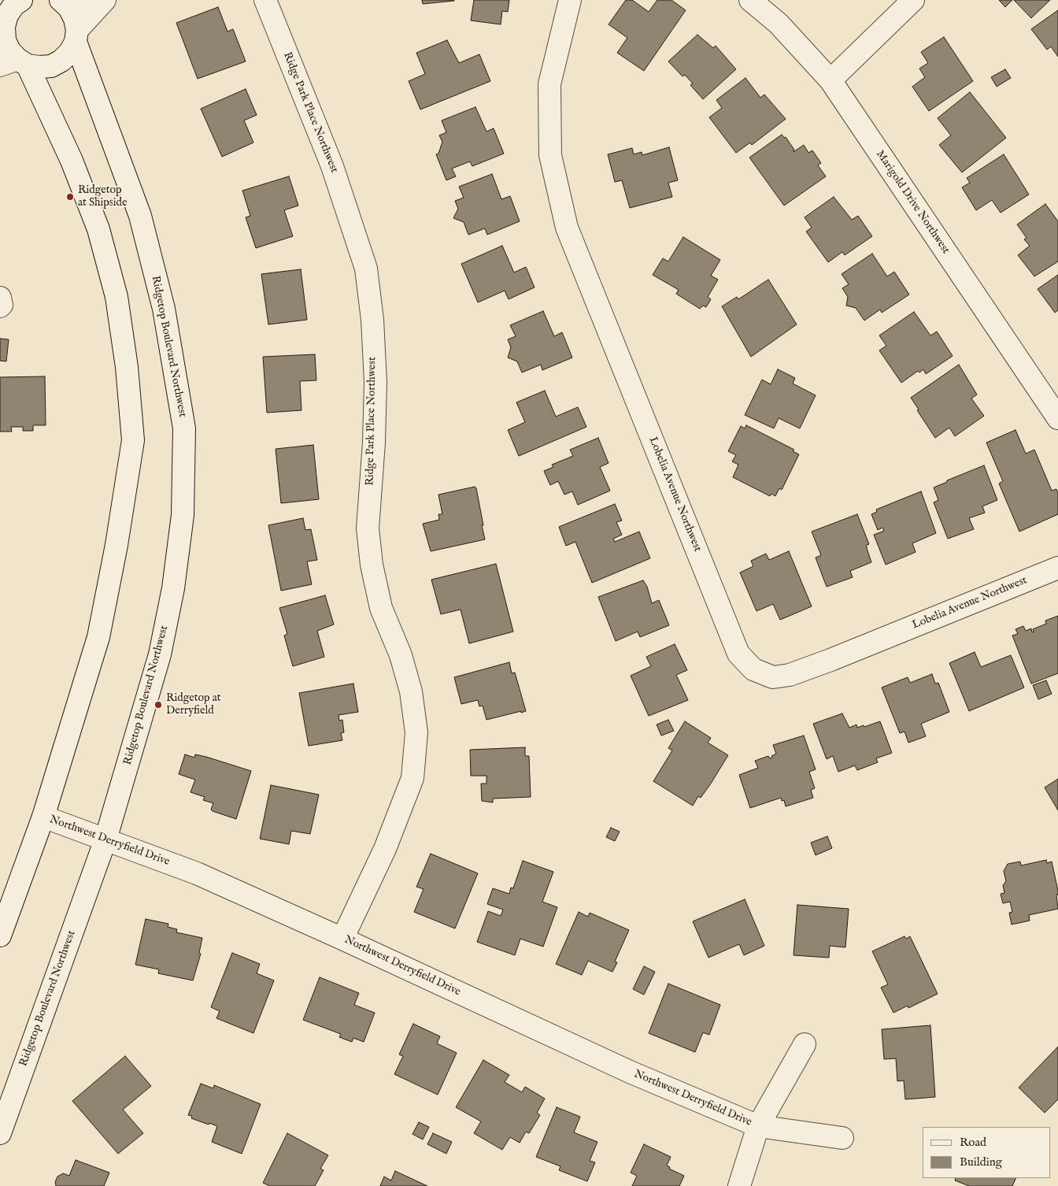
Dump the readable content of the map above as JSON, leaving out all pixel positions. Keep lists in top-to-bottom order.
{
  "streets": {
    "street": [
      "Ridge Park Place Northwest",
      "Marigold Drive Northwest",
      "Ridgetop Boulevard Northwest",
      "Lobelia Avenue Northwest",
      "Northwest Derryfield Drive"
    ]
  },
  "crossings": [
    ["Ridge Park Place Northwest", "Northwest Derryfield Drive"],
    ["Ridgetop Boulevard Northwest", "Northwest Derryfield Drive"]
  ],
  "places": ["Ridgetop at Shipside", "Ridgetop at Derryfield"],
  "legend": ["Road", "Building"]
}
